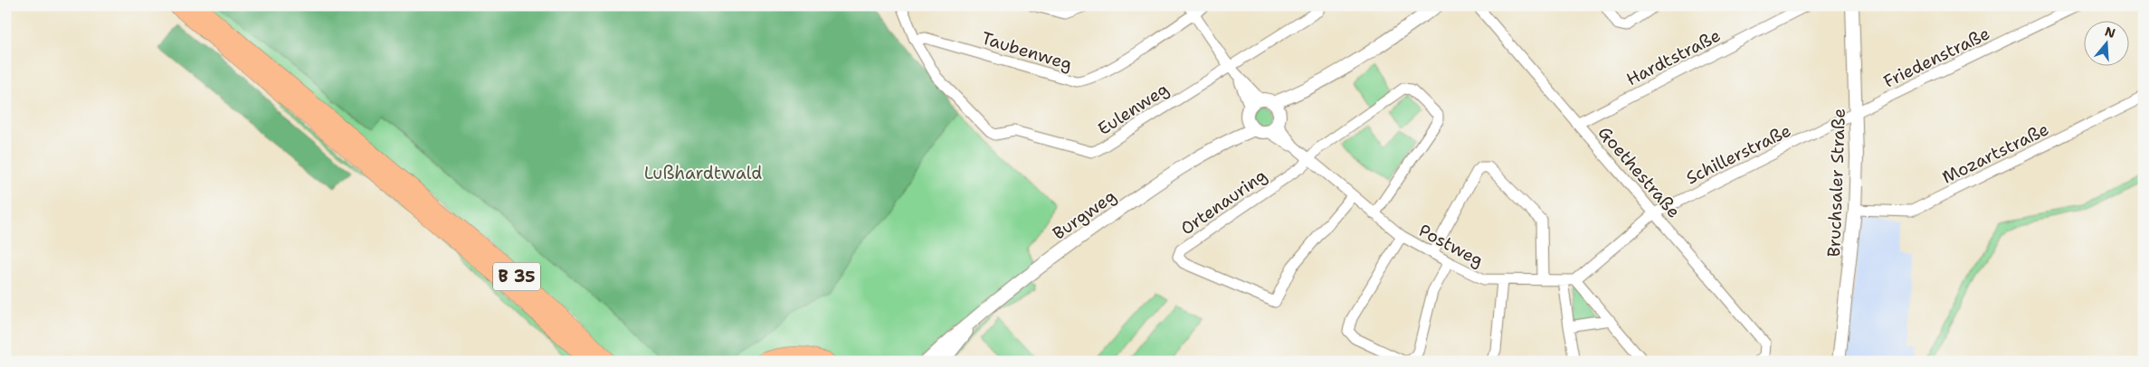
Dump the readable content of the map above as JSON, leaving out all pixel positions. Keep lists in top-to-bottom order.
{
  "streets": {
    "highway": ["B 35"],
    "street": [
      "Taubenweg",
      "Hardtstraße",
      "Friedenstraße",
      "Eulenweg",
      "Mozartstraße",
      "Schillerstraße",
      "Goethestraße",
      "Bruchsaler Straße",
      "Ortenauring",
      "Burgweg",
      "Postweg"
    ]
  },
  "crossings": [
    ["Taubenweg", "Eulenweg"],
    ["Hardtstraße", "Goethestraße"],
    ["Friedenstraße", "Schillerstraße"],
    ["Friedenstraße", "Bruchsaler Straße"],
    ["Mozartstraße", "Bruchsaler Straße"],
    ["Schillerstraße", "Goethestraße"],
    ["Schillerstraße", "Bruchsaler Straße"],
    ["Schillerstraße", "Postweg"],
    ["Ortenauring", "Postweg"],
    ["Burgweg", "Postweg"]
  ],
  "parks": ["Lußhardtwald"],
  "north": "top"
}
